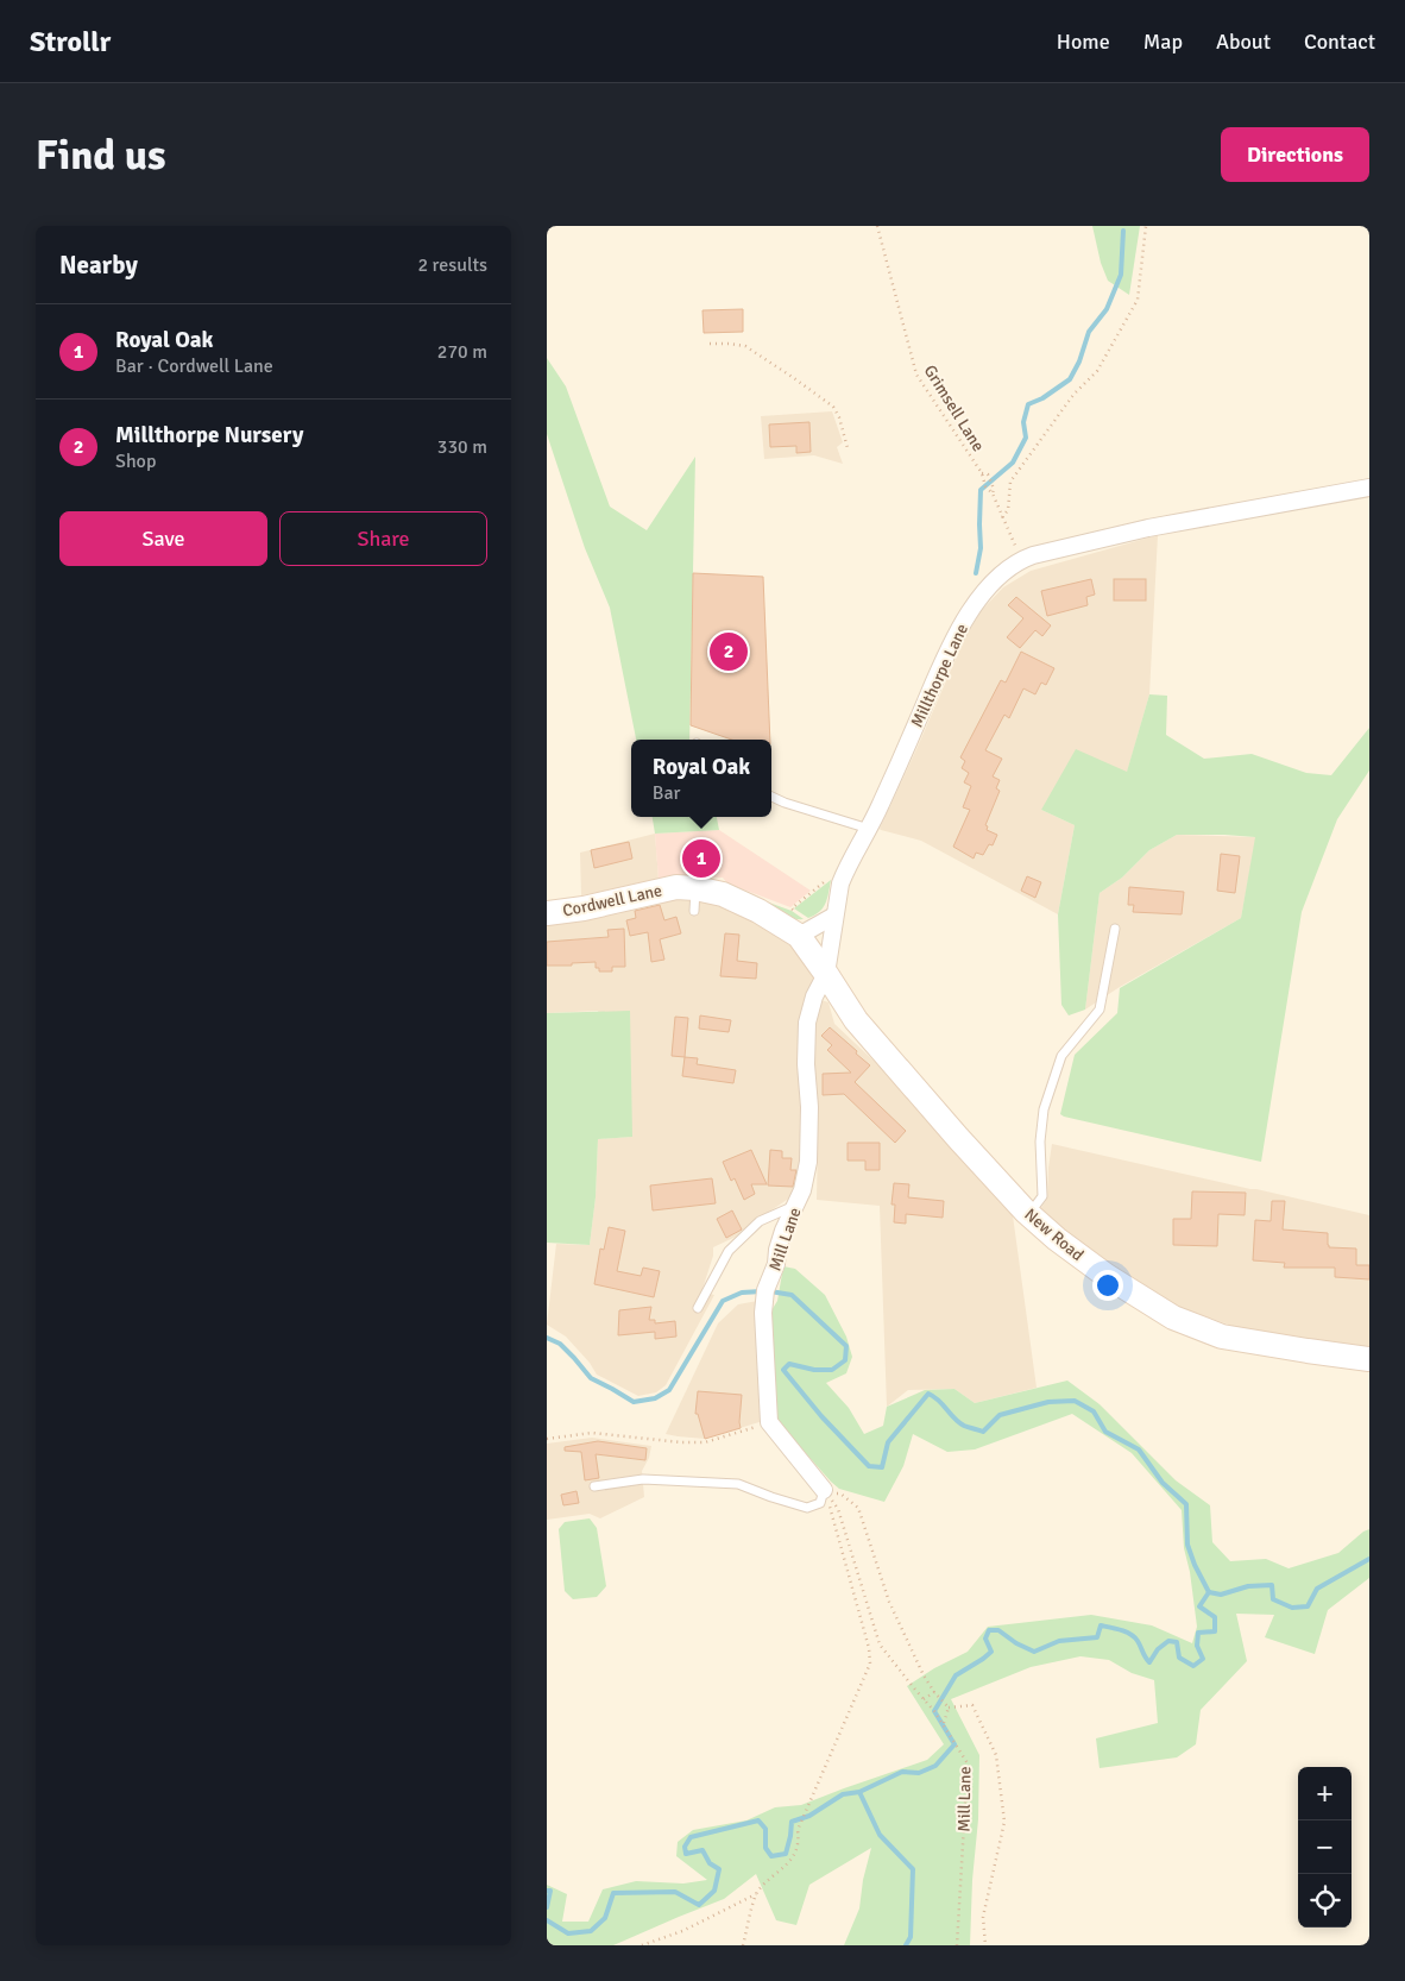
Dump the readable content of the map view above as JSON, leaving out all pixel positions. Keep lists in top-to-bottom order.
{
  "streets": {
    "main road": ["Cordwell Lane", "New Road"],
    "street": ["Millthorpe Lane", "Mill Lane"],
    "path": ["Grimsell Lane"]
  },
  "crossings": [
    ["Grimsell Lane", "Millthorpe Lane"],
    ["Millthorpe Lane", "Cordwell Lane"],
    ["Millthorpe Lane", "New Road"],
    ["Millthorpe Lane", "Mill Lane"],
    ["Cordwell Lane", "New Road"],
    ["Cordwell Lane", "Mill Lane"],
    ["New Road", "Mill Lane"]
  ],
  "page": {
    "header": "Strollr",
    "nav": [
      "Home",
      "Map",
      "About",
      "Contact"
    ],
    "buttons": [
      "Directions",
      ["Save", "Share"]
    ],
    "title": "Find us",
    "heading": ["Nearby", "2 results"],
    "list": [
      {
        "mark": "1",
        "name": "Royal Oak",
        "note": "Bar · Cordwell Lane",
        "value": "270 m"
      },
      {
        "mark": "2",
        "name": "Millthorpe Nursery",
        "note": "Shop",
        "value": "330 m"
      }
    ],
    "pins": ["2", "1"],
    "popup": ["Royal Oak", "Bar"],
    "map_buttons": ["+", "−"]
  }
}
